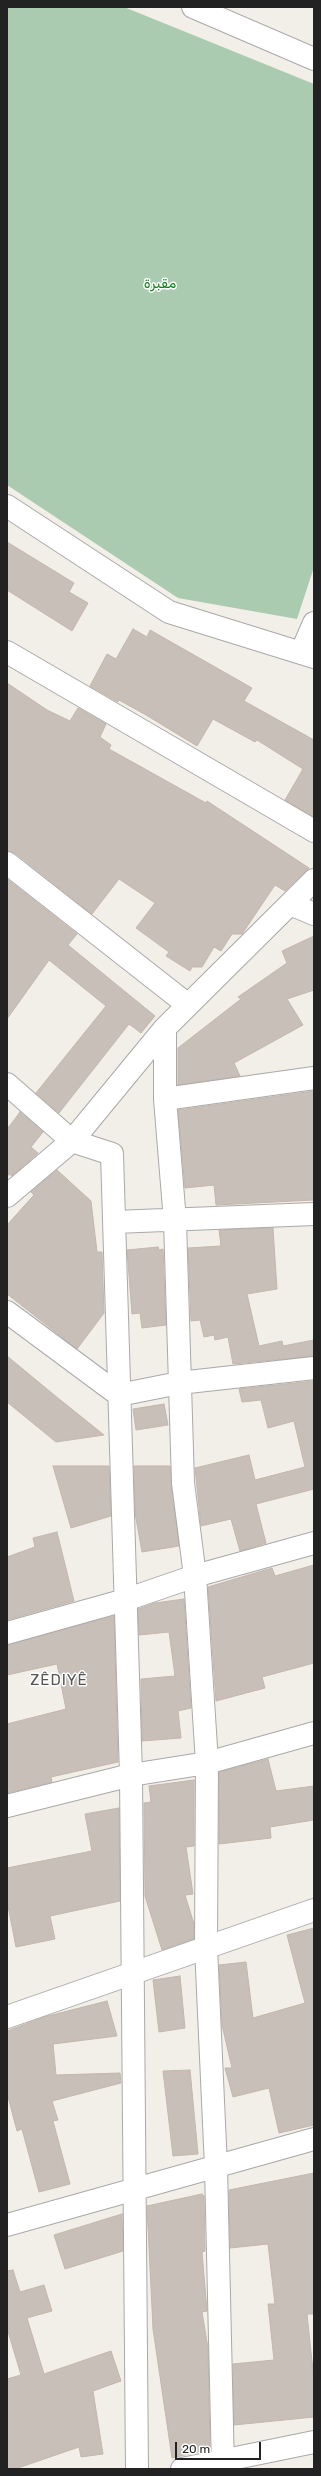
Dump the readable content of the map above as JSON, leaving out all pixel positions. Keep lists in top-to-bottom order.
{
  "districts": ["ZÊDIYÊ"],
  "parks": ["مقبرة"],
  "scale_bar": "20 m"
}
